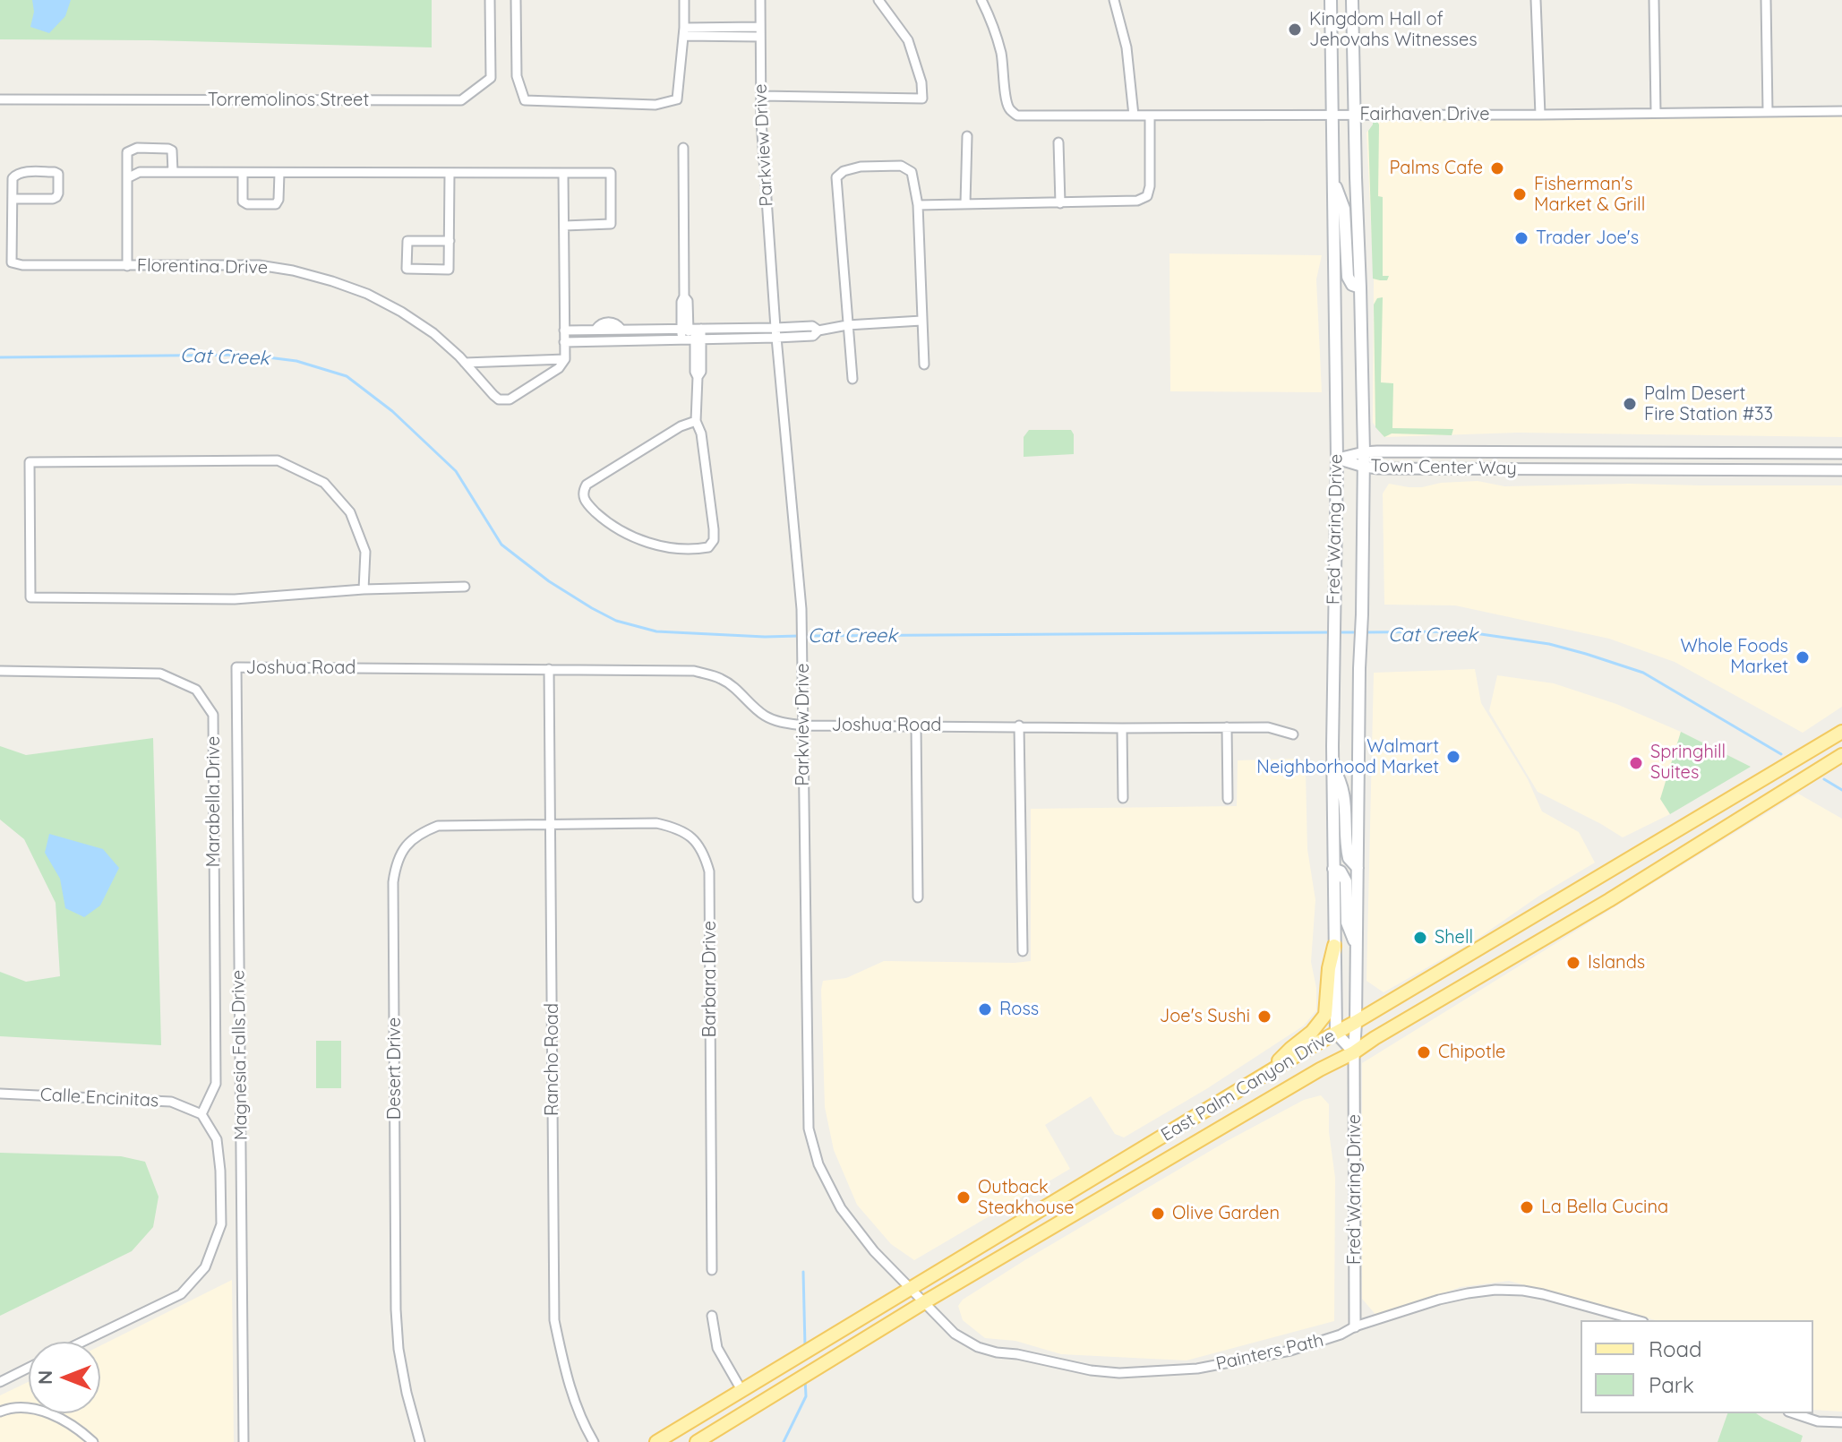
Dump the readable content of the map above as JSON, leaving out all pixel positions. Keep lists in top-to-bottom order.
{
  "streets": {
    "main road": ["Fred Waring Drive", "East Palm Canyon Drive"],
    "street": [
      "Torremolinos Street",
      "Fairhaven Drive",
      "Parkview Drive",
      "Florentina Drive",
      "Town Center Way",
      "Joshua Road",
      "Marabella Drive",
      "Barbara Drive",
      "Magnesia Falls Drive",
      "Rancho Road",
      "Desert Drive",
      "Calle Encinitas",
      "Painters Path"
    ]
  },
  "crossings": [
    ["Fairhaven Drive", "Fred Waring Drive"],
    ["Parkview Drive", "Joshua Road"],
    ["Parkview Drive", "East Palm Canyon Drive"],
    ["Parkview Drive", "Painters Path"],
    ["Town Center Way", "Fred Waring Drive"],
    ["Fred Waring Drive", "East Palm Canyon Drive"],
    ["Fred Waring Drive", "Painters Path"],
    ["Joshua Road", "Magnesia Falls Drive"],
    ["Joshua Road", "Rancho Road"],
    ["Marabella Drive", "Calle Encinitas"],
    ["Barbara Drive", "Rancho Road"],
    ["Barbara Drive", "Desert Drive"],
    ["Rancho Road", "Desert Drive"],
    ["East Palm Canyon Drive", "Painters Path"]
  ],
  "water": ["Cat Creek"],
  "places": [
    "Kingdom Hall of Jehovahs Witnesses",
    "Palms Cafe",
    "Fisherman's Market & Grill",
    "Trader Joe's",
    "Palm Desert Fire Station #33",
    "Whole Foods Market",
    "Walmart Neighborhood Market",
    "Springhill Suites",
    "Shell",
    "Islands",
    "Ross",
    "Joe's Sushi",
    "Chipotle",
    "Outback Steakhouse",
    "La Bella Cucina",
    "Olive Garden"
  ],
  "legend": ["Road", "Park"],
  "north": "left"
}
